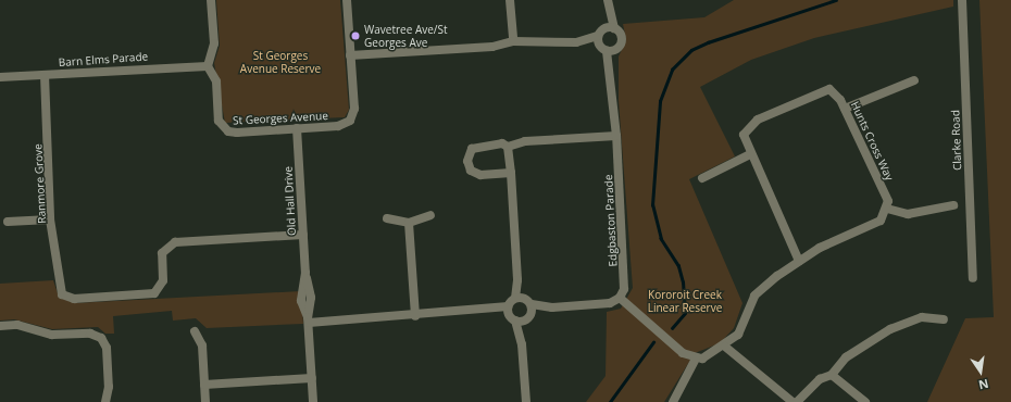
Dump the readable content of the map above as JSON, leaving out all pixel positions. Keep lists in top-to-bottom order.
{
  "streets": {
    "street": [
      "Barn Elms Parade",
      "St Georges Avenue",
      "Clarke Road",
      "Hunts Cross Way",
      "Ranmore Grove",
      "Old Hall Drive",
      "Edgbaston Parade"
    ]
  },
  "crossings": [
    ["Barn Elms Parade", "St Georges Avenue"],
    ["Barn Elms Parade", "Ranmore Grove"],
    ["St Georges Avenue", "Old Hall Drive"],
    ["Ranmore Grove", "Old Hall Drive"]
  ],
  "parks": ["St Georges Avenue Reserve", "Kororoit Creek Linear Reserve"],
  "places": ["Wavetree Ave/St Georges Ave"],
  "north": "bottom"
}
